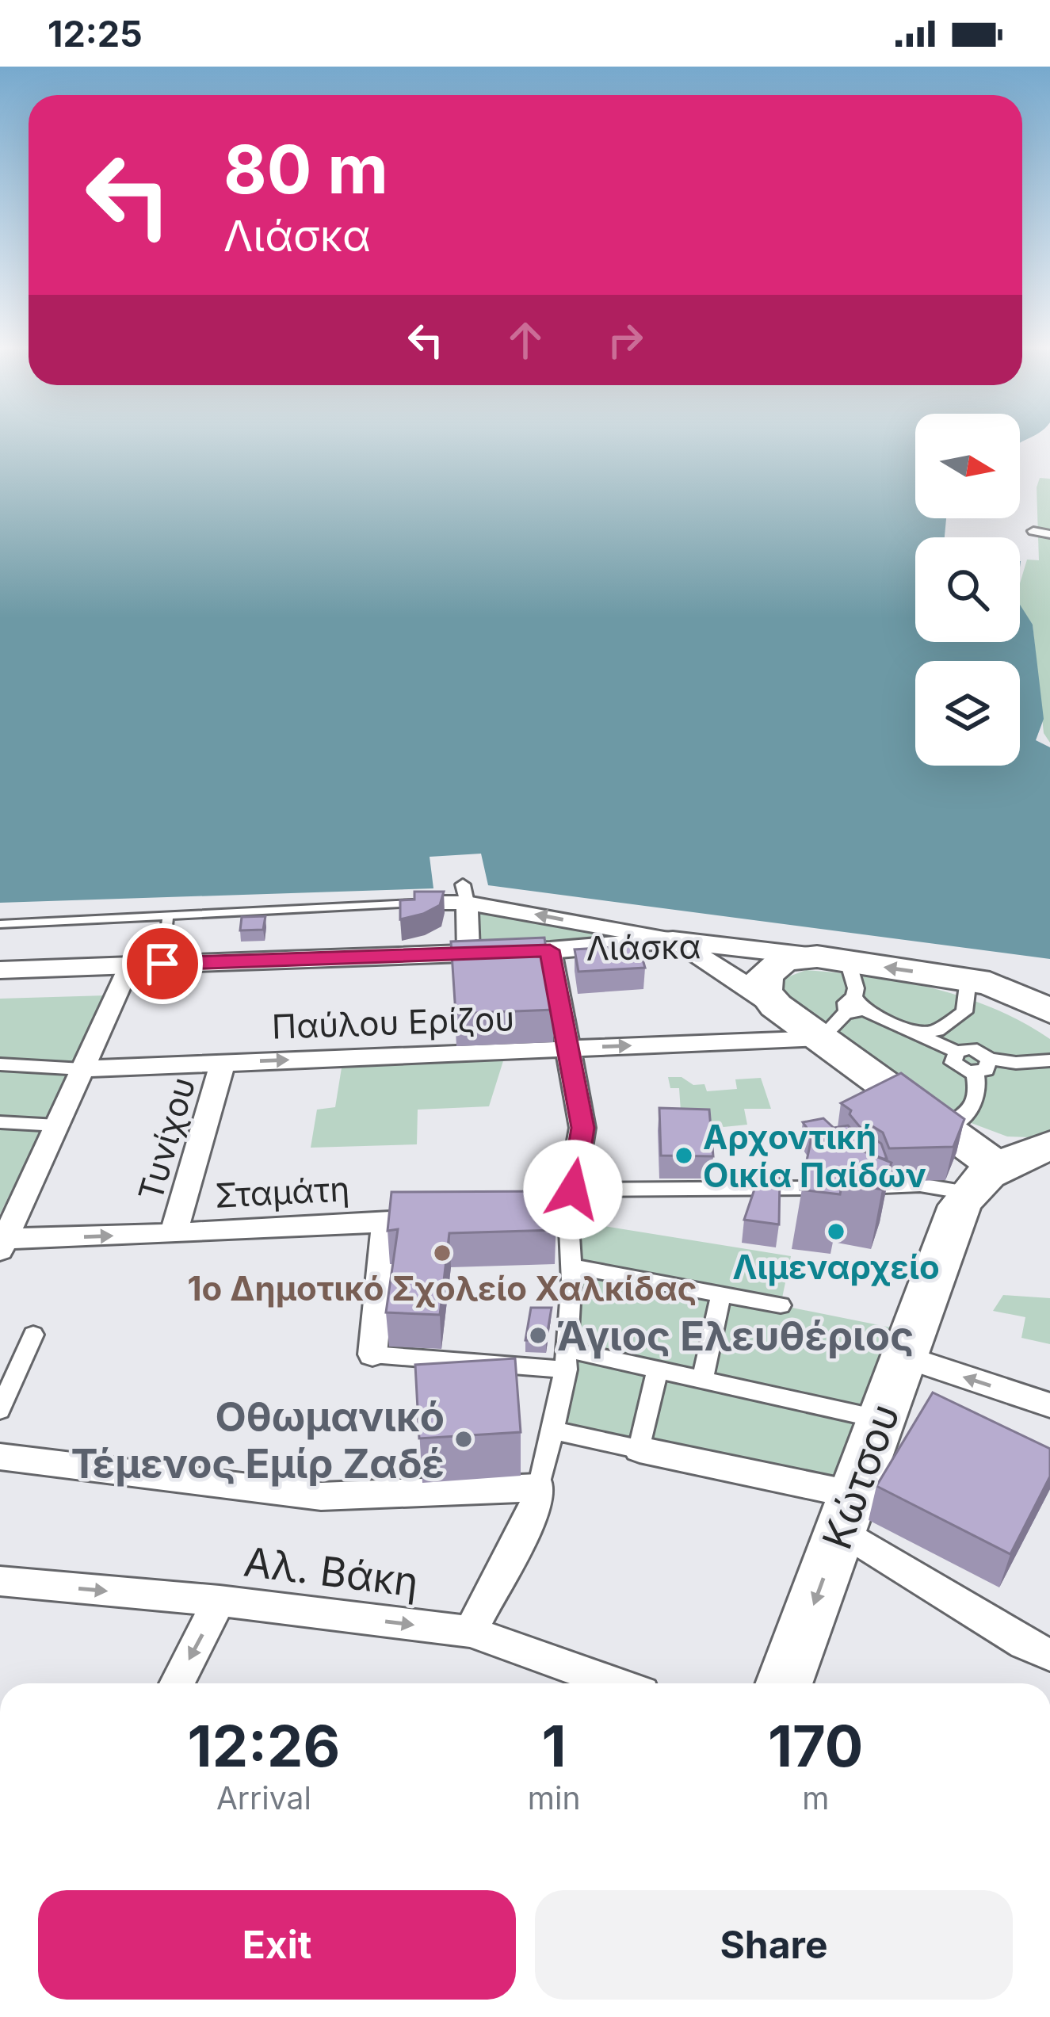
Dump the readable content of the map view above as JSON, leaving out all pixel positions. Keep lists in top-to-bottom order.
{
  "streets": {
    "main road": ["Λιάσκα", "Κώτσου"],
    "street": [
      "Παύλου Ερίζου",
      "Τυνίχου",
      "Σταμάτη",
      "Αλ. Βάκη"
    ]
  },
  "crossings": [
    ["Παύλου Ερίζου", "Τυνίχου"],
    ["Τυνίχου", "Σταμάτη"]
  ],
  "places": [
    "Αρχοντική Οικία Παίδων",
    "Λιμεναρχείο",
    "1ο Δημοτικό Σχολείο Χαλκίδας",
    "Άγιος Ελευθέριος",
    "Οθωμανικό Τέμενος Εμίρ Ζαδέ"
  ],
  "north": "right",
  "page": {
    "status": "12:25",
    "turn": ["80 m", "Λιάσκα"],
    "eta": [
      "12:26",
      "Arrival",
      "1",
      "min",
      "170",
      "m"
    ],
    "buttons": ["Exit", "Share"]
  }
}
